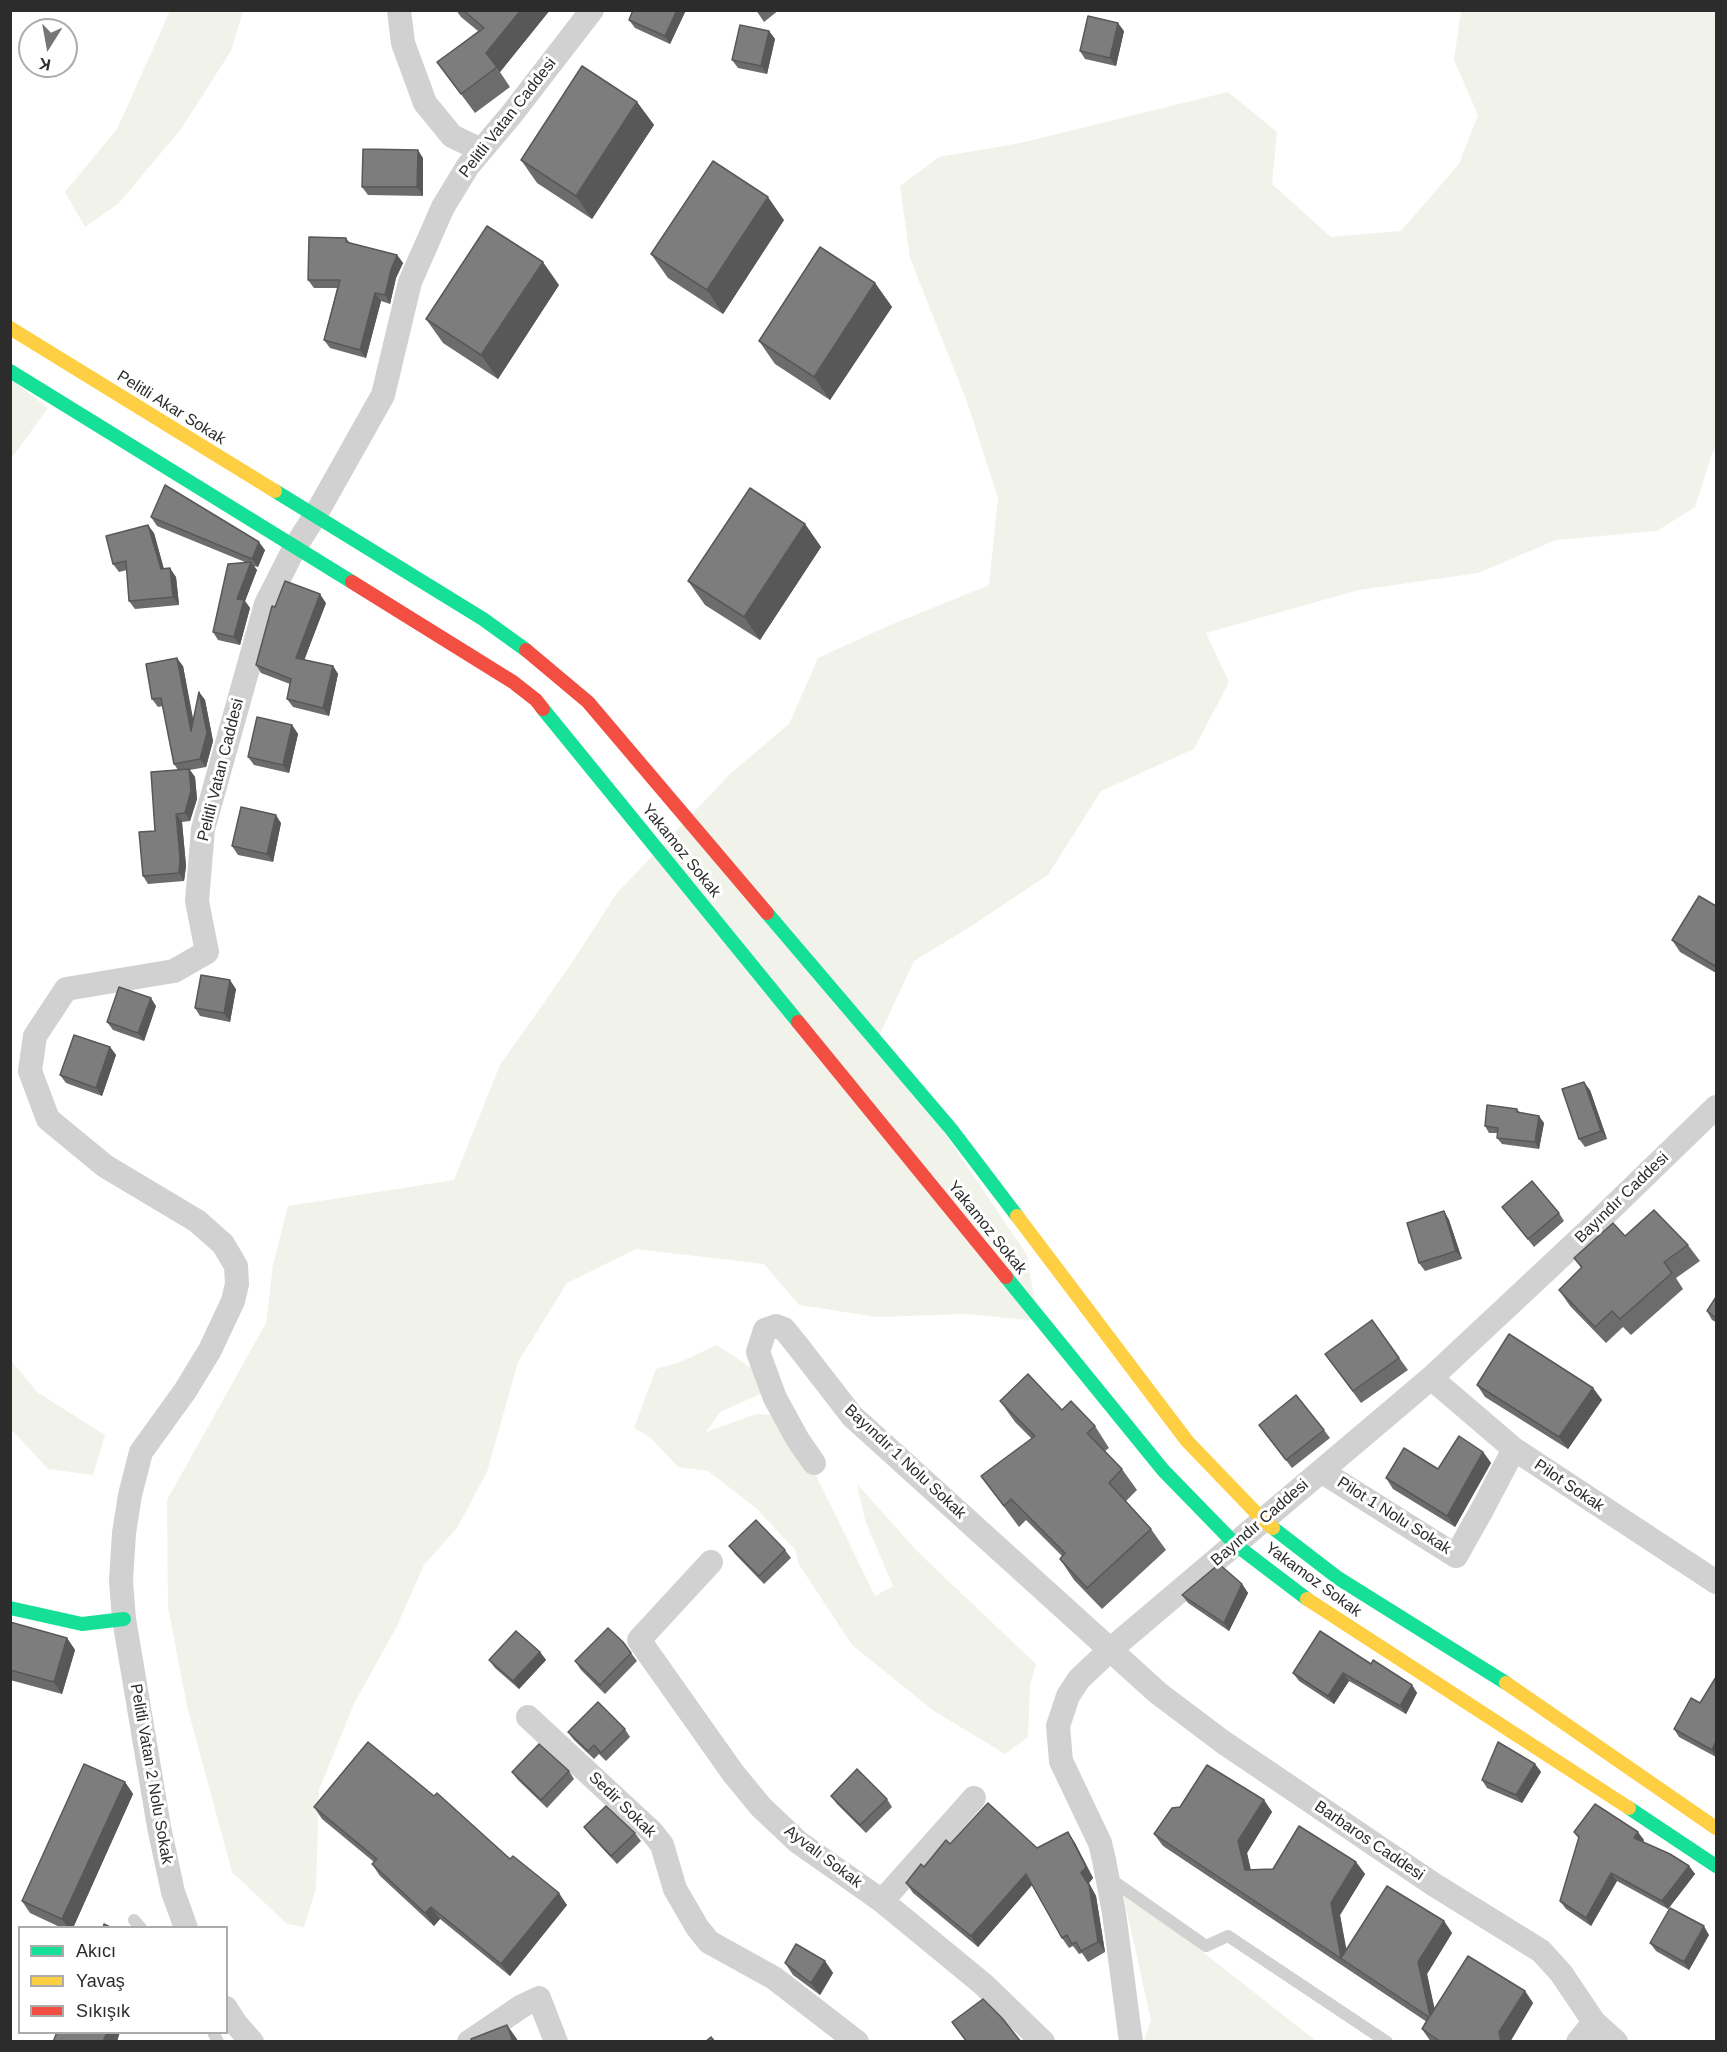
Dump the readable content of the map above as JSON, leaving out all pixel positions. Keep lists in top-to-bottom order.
{
  "streets": {
    "main road": ["Pelitli Akar Sokak", "Yakamoz Sokak"],
    "street": [
      "Pelitli Vatan Caddesi",
      "Bayındır Caddesi",
      "Bayındır 1 Nolu Sokak",
      "Pilot Sokak",
      "Pilot 1 Nolu Sokak",
      "Pelitli Vatan 2 Nolu Sokak",
      "Sedir Sokak",
      "Barbaros Caddesi",
      "Ayvalı Sokak"
    ]
  },
  "crossings": [
    ["Pelitli Vatan Caddesi", "Pelitli Akar Sokak"],
    ["Pelitli Vatan Caddesi", "Yakamoz Sokak"],
    ["Pelitli Vatan Caddesi", "Pelitli Vatan 2 Nolu Sokak"],
    ["Pelitli Akar Sokak", "Yakamoz Sokak"],
    ["Yakamoz Sokak", "Bayındır Caddesi"],
    ["Bayındır Caddesi", "Bayındır 1 Nolu Sokak"],
    ["Bayındır Caddesi", "Pilot Sokak"],
    ["Bayındır Caddesi", "Pilot 1 Nolu Sokak"],
    ["Bayındır Caddesi", "Barbaros Caddesi"],
    ["Bayındır 1 Nolu Sokak", "Barbaros Caddesi"],
    ["Pilot Sokak", "Pilot 1 Nolu Sokak"]
  ],
  "legend": ["Akıcı", "Yavaş", "Sıkışık"],
  "north": "bottom"
}
